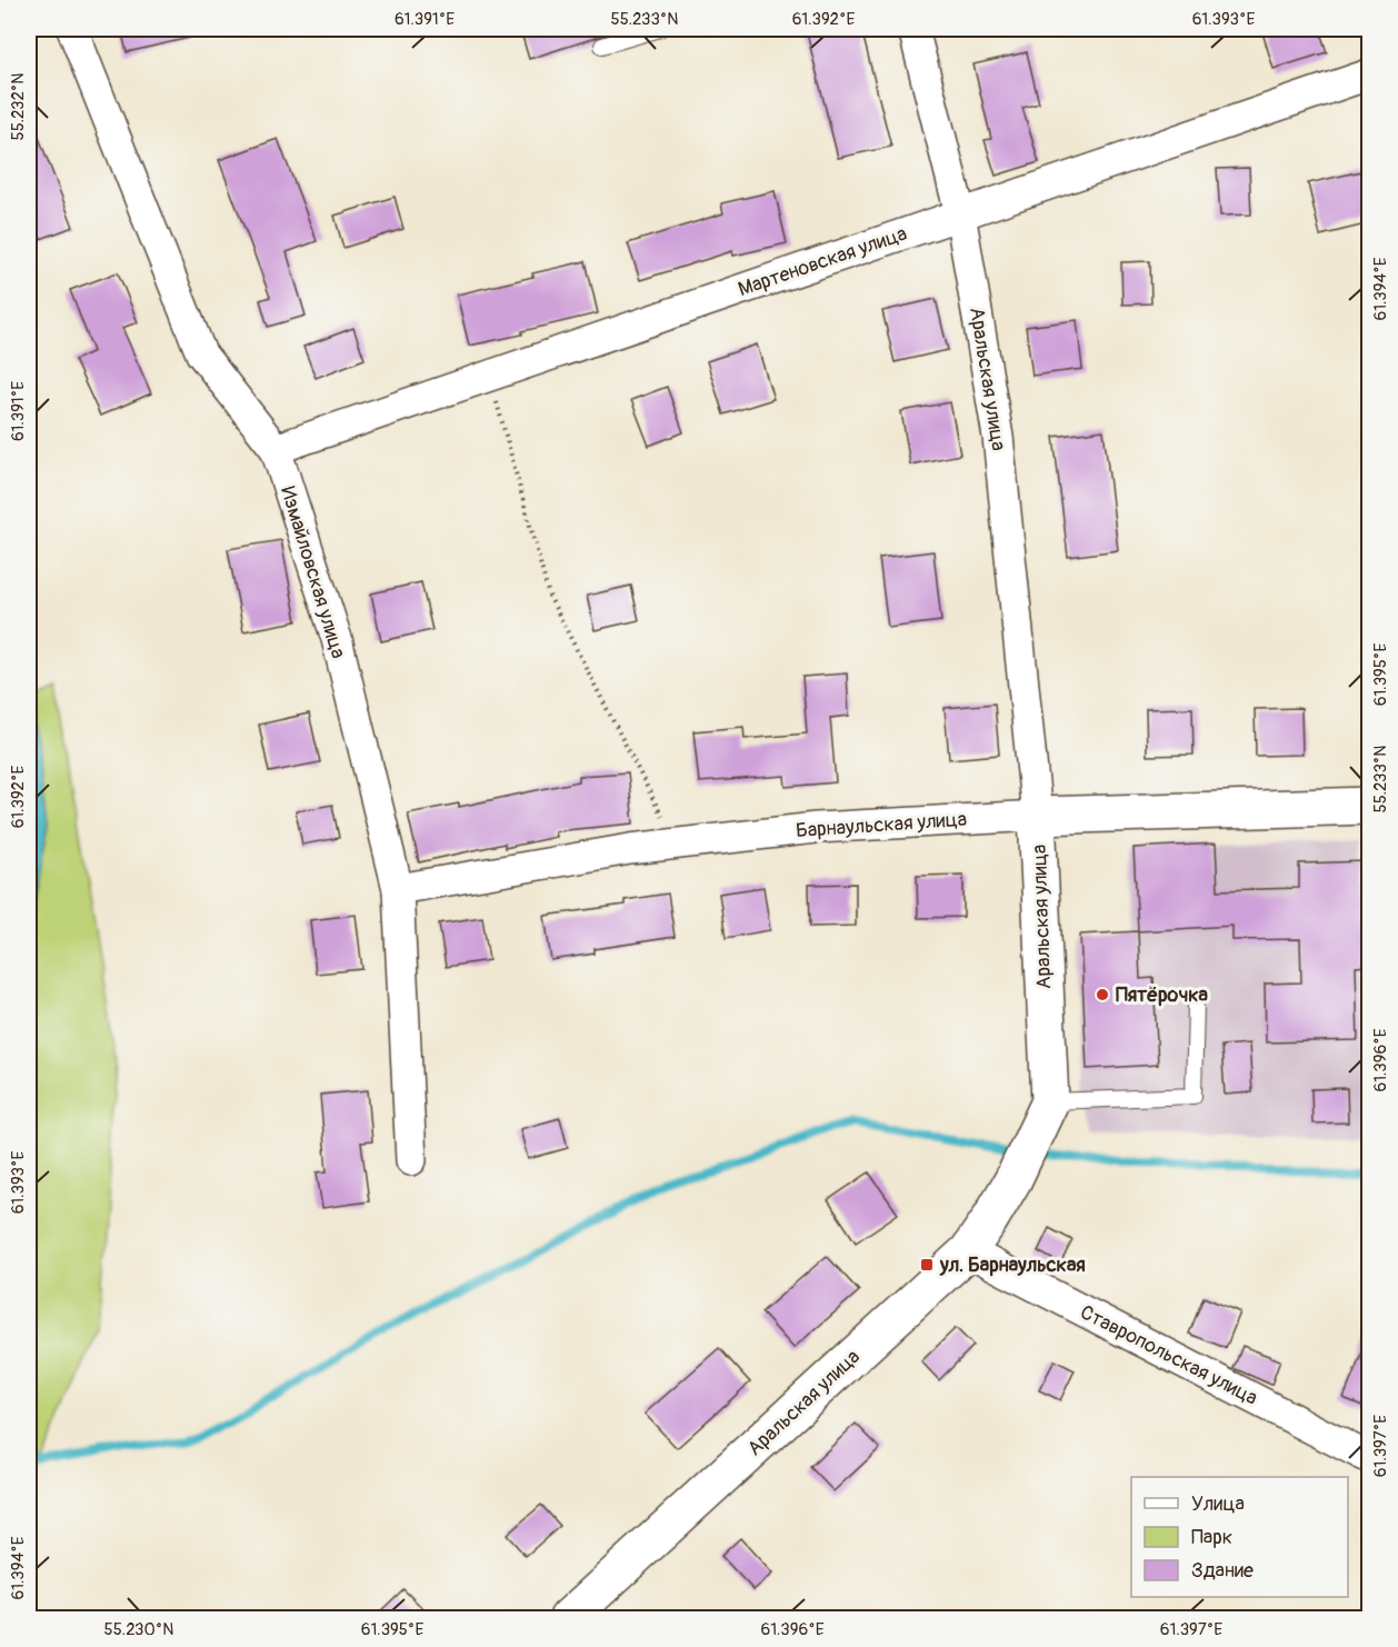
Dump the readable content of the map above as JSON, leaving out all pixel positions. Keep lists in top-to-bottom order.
{
  "streets": {
    "street": [
      "Мартеновская улица",
      "Аральская улица",
      "Измайловская улица",
      "Барнаульская улица",
      "Ставропольская улица"
    ]
  },
  "crossings": [
    ["Мартеновская улица", "Аральская улица"],
    ["Мартеновская улица", "Измайловская улица"],
    ["Аральская улица", "Барнаульская улица"],
    ["Аральская улица", "Ставропольская улица"],
    ["Измайловская улица", "Барнаульская улица"]
  ],
  "places": {
    "other": ["Пятёрочка"],
    "transit": ["ул. Барнаульская"]
  },
  "legend": ["Улица", "Парк", "Здание"],
  "coordinates": [
    "61.391°E",
    "55.233°N",
    "61.392°E",
    "61.393°E",
    "55.232°N",
    "61.394°E",
    "61.395°E",
    "61.396°E",
    "61.397°E",
    "55.230°N"
  ]
}
